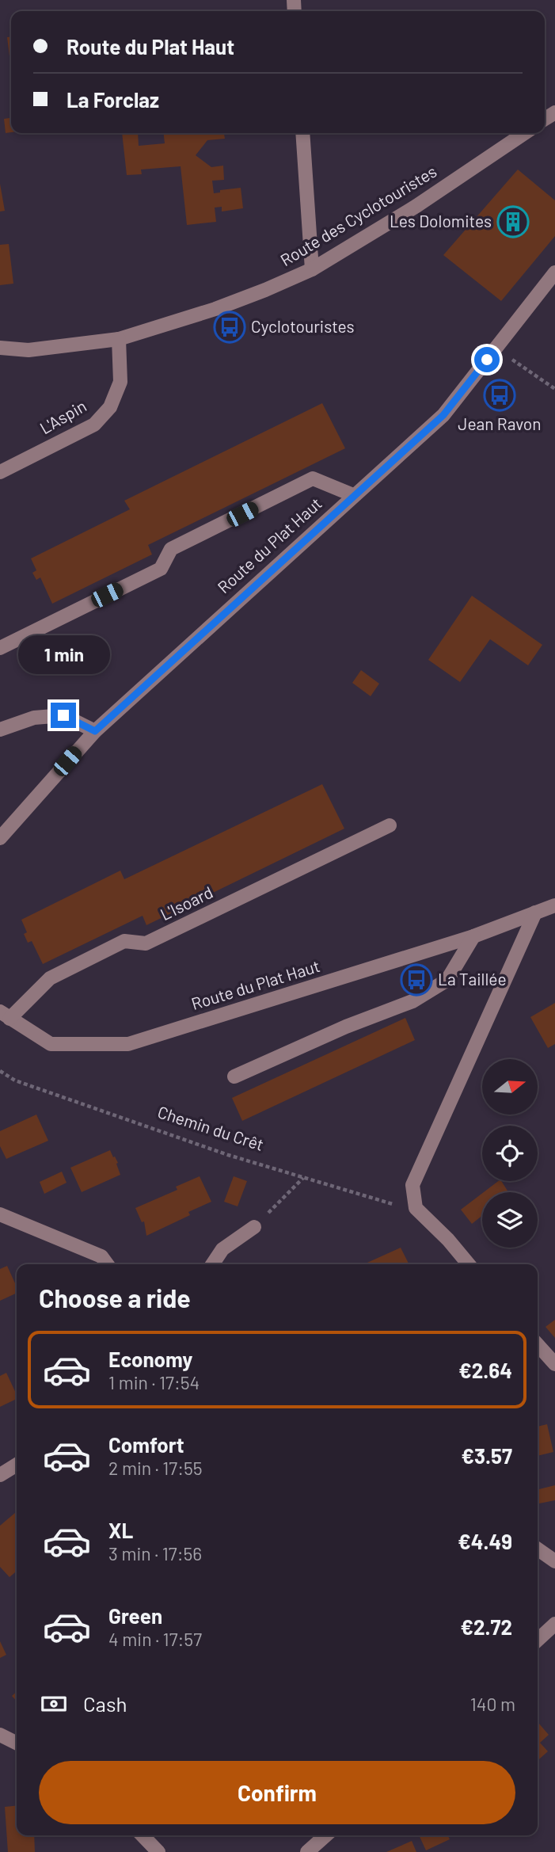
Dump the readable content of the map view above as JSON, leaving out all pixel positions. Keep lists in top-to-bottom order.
{
  "streets": {
    "street": [
      "Route des Cyclotouristes",
      "L'Aspin",
      "Route du Plat Haut",
      "L'Isoard"
    ],
    "path": ["Chemin du Crêt"]
  },
  "crossings": [
    ["Route des Cyclotouristes", "L'Aspin"],
    ["Route du Plat Haut", "L'Isoard"]
  ],
  "places": {
    "building": ["Les Dolomites"],
    "bus stop": ["Cyclotouristes", "Jean Ravon", "La Taillée"]
  },
  "north": "right",
  "page": {
    "banner": ["Route du Plat Haut", "La Forclaz"],
    "bubble": "1 min",
    "heading": "Choose a ride",
    "list": [
      {
        "name": "Economy",
        "note": "1 min · 17:54",
        "value": "€2.64"
      },
      {
        "name": "Comfort",
        "note": "2 min · 17:55",
        "value": "€3.57"
      },
      {
        "name": "XL",
        "note": "3 min · 17:56",
        "value": "€4.49"
      },
      {
        "name": "Green",
        "note": "4 min · 17:57",
        "value": "€2.72"
      }
    ],
    "pay": ["Cash", "140 m"],
    "buttons": "Confirm"
  }
}
